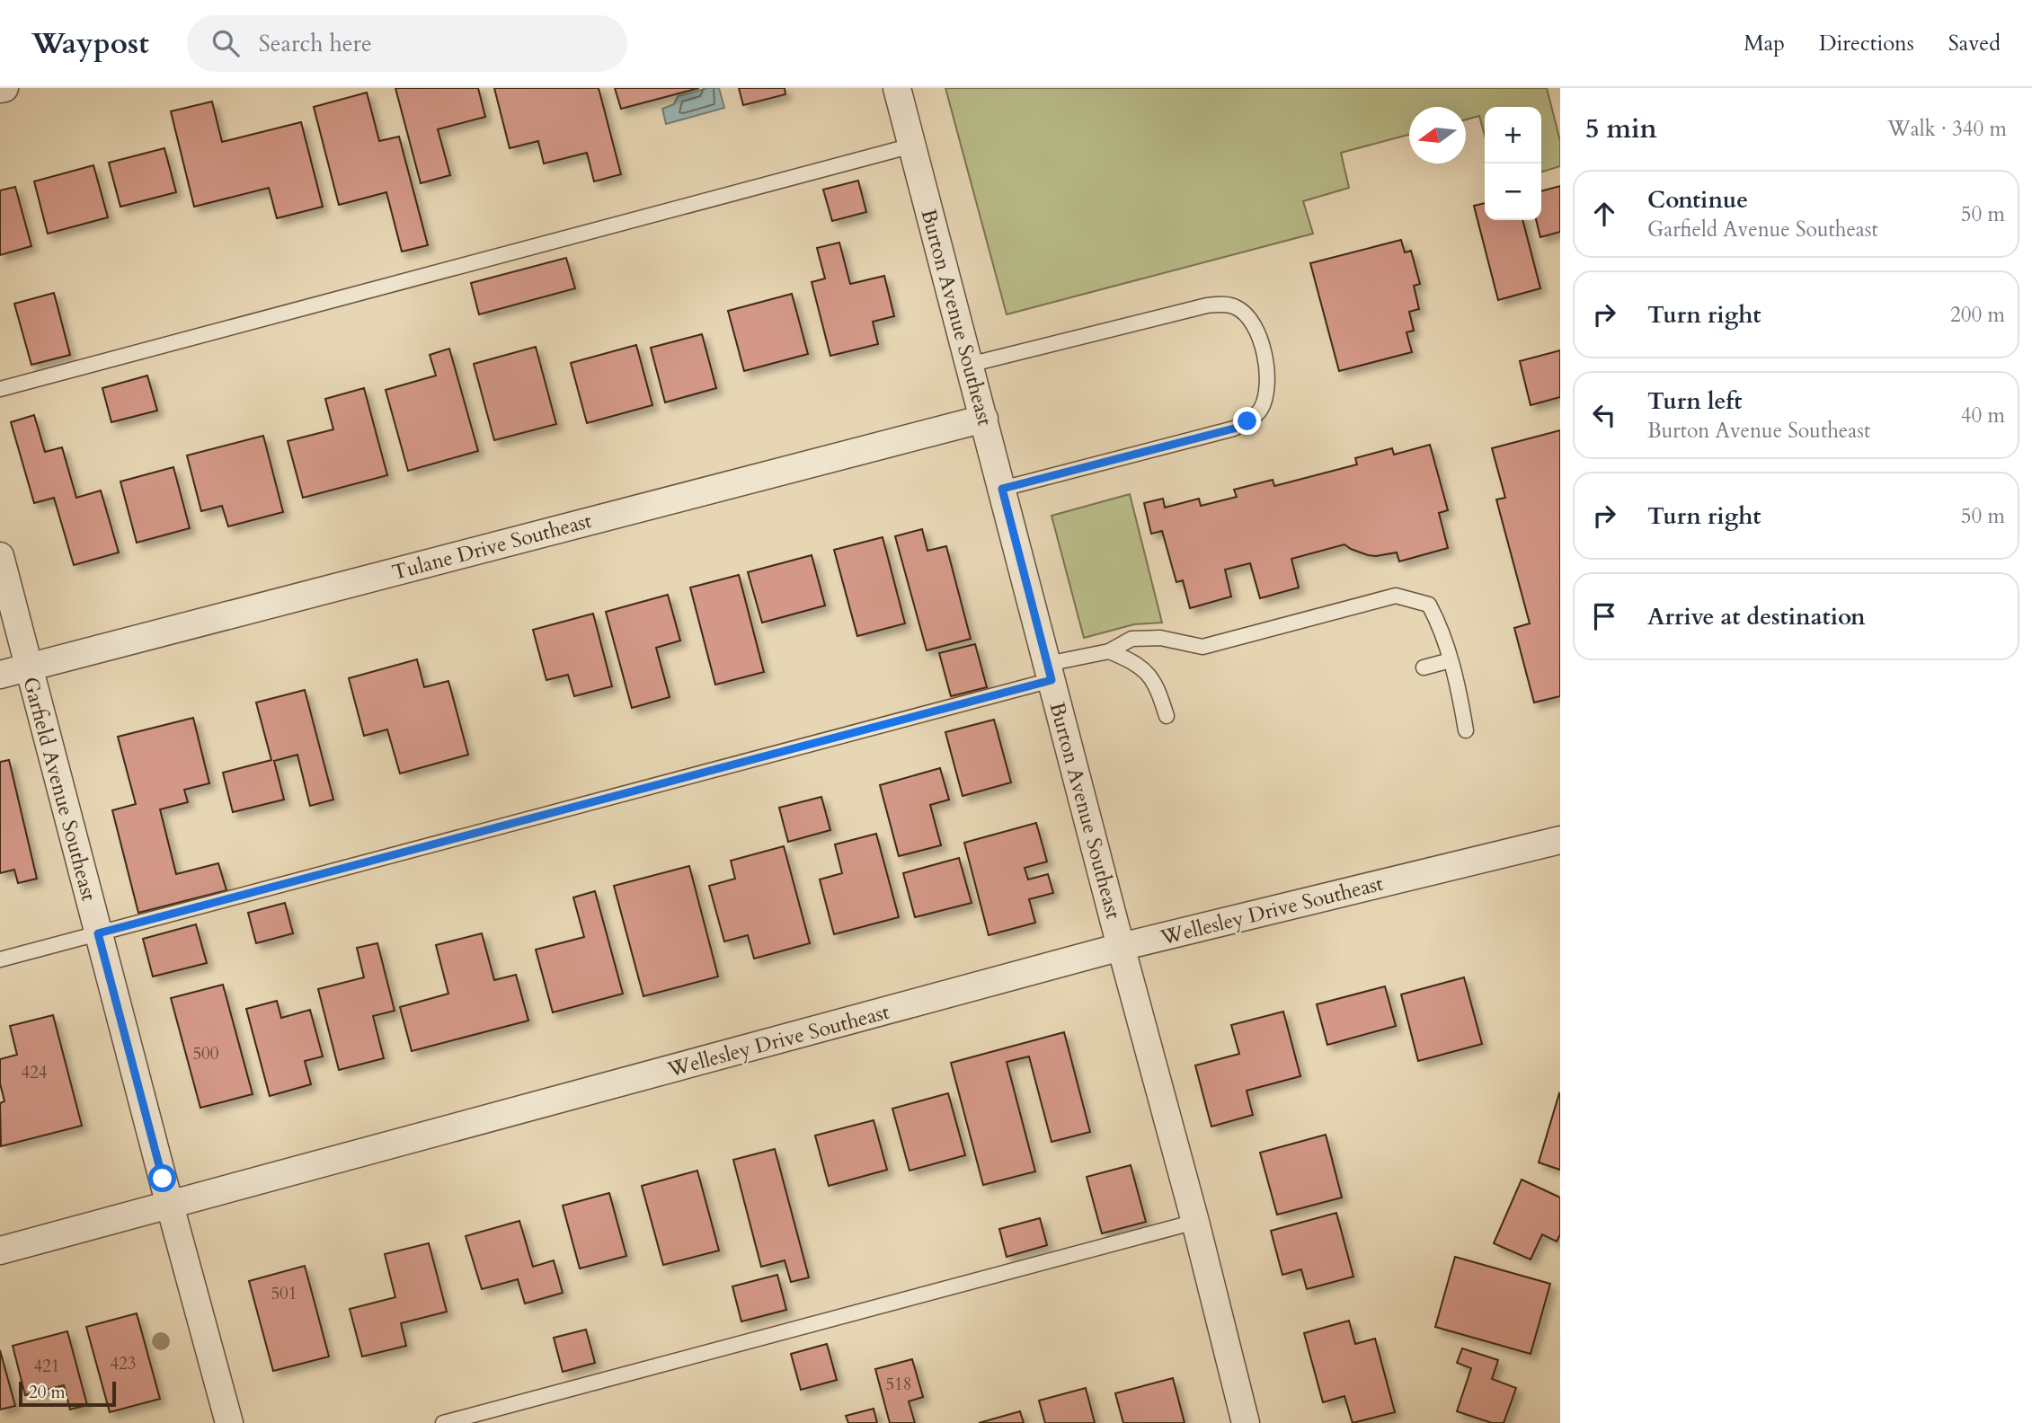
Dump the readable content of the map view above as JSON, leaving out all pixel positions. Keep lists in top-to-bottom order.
{
  "streets": {
    "street": [
      "Burton Avenue Southeast",
      "Tulane Drive Southeast",
      "Garfield Avenue Southeast",
      "Wellesley Drive Southeast"
    ]
  },
  "crossings": [
    ["Burton Avenue Southeast", "Tulane Drive Southeast"],
    ["Burton Avenue Southeast", "Wellesley Drive Southeast"],
    ["Tulane Drive Southeast", "Garfield Avenue Southeast"],
    ["Garfield Avenue Southeast", "Wellesley Drive Southeast"]
  ],
  "house_numbers": [
    "500",
    "424",
    "501",
    "423",
    "421",
    "518"
  ],
  "scale_bar": "20 m",
  "north": "left",
  "page": {
    "header": "Waypost",
    "search": "Search here",
    "nav": ["Map", "Directions", "Saved"],
    "heading": ["5 min", "Walk · 340 m"],
    "map_buttons": ["+", "−"],
    "list": [
      ["Continue", "Garfield Avenue Southeast", "50 m"],
      ["Turn right", "200 m"],
      ["Turn left", "Burton Avenue Southeast", "40 m"],
      ["Turn right", "50 m"],
      "Arrive at destination"
    ],
    "scale": "20 m"
  }
}
